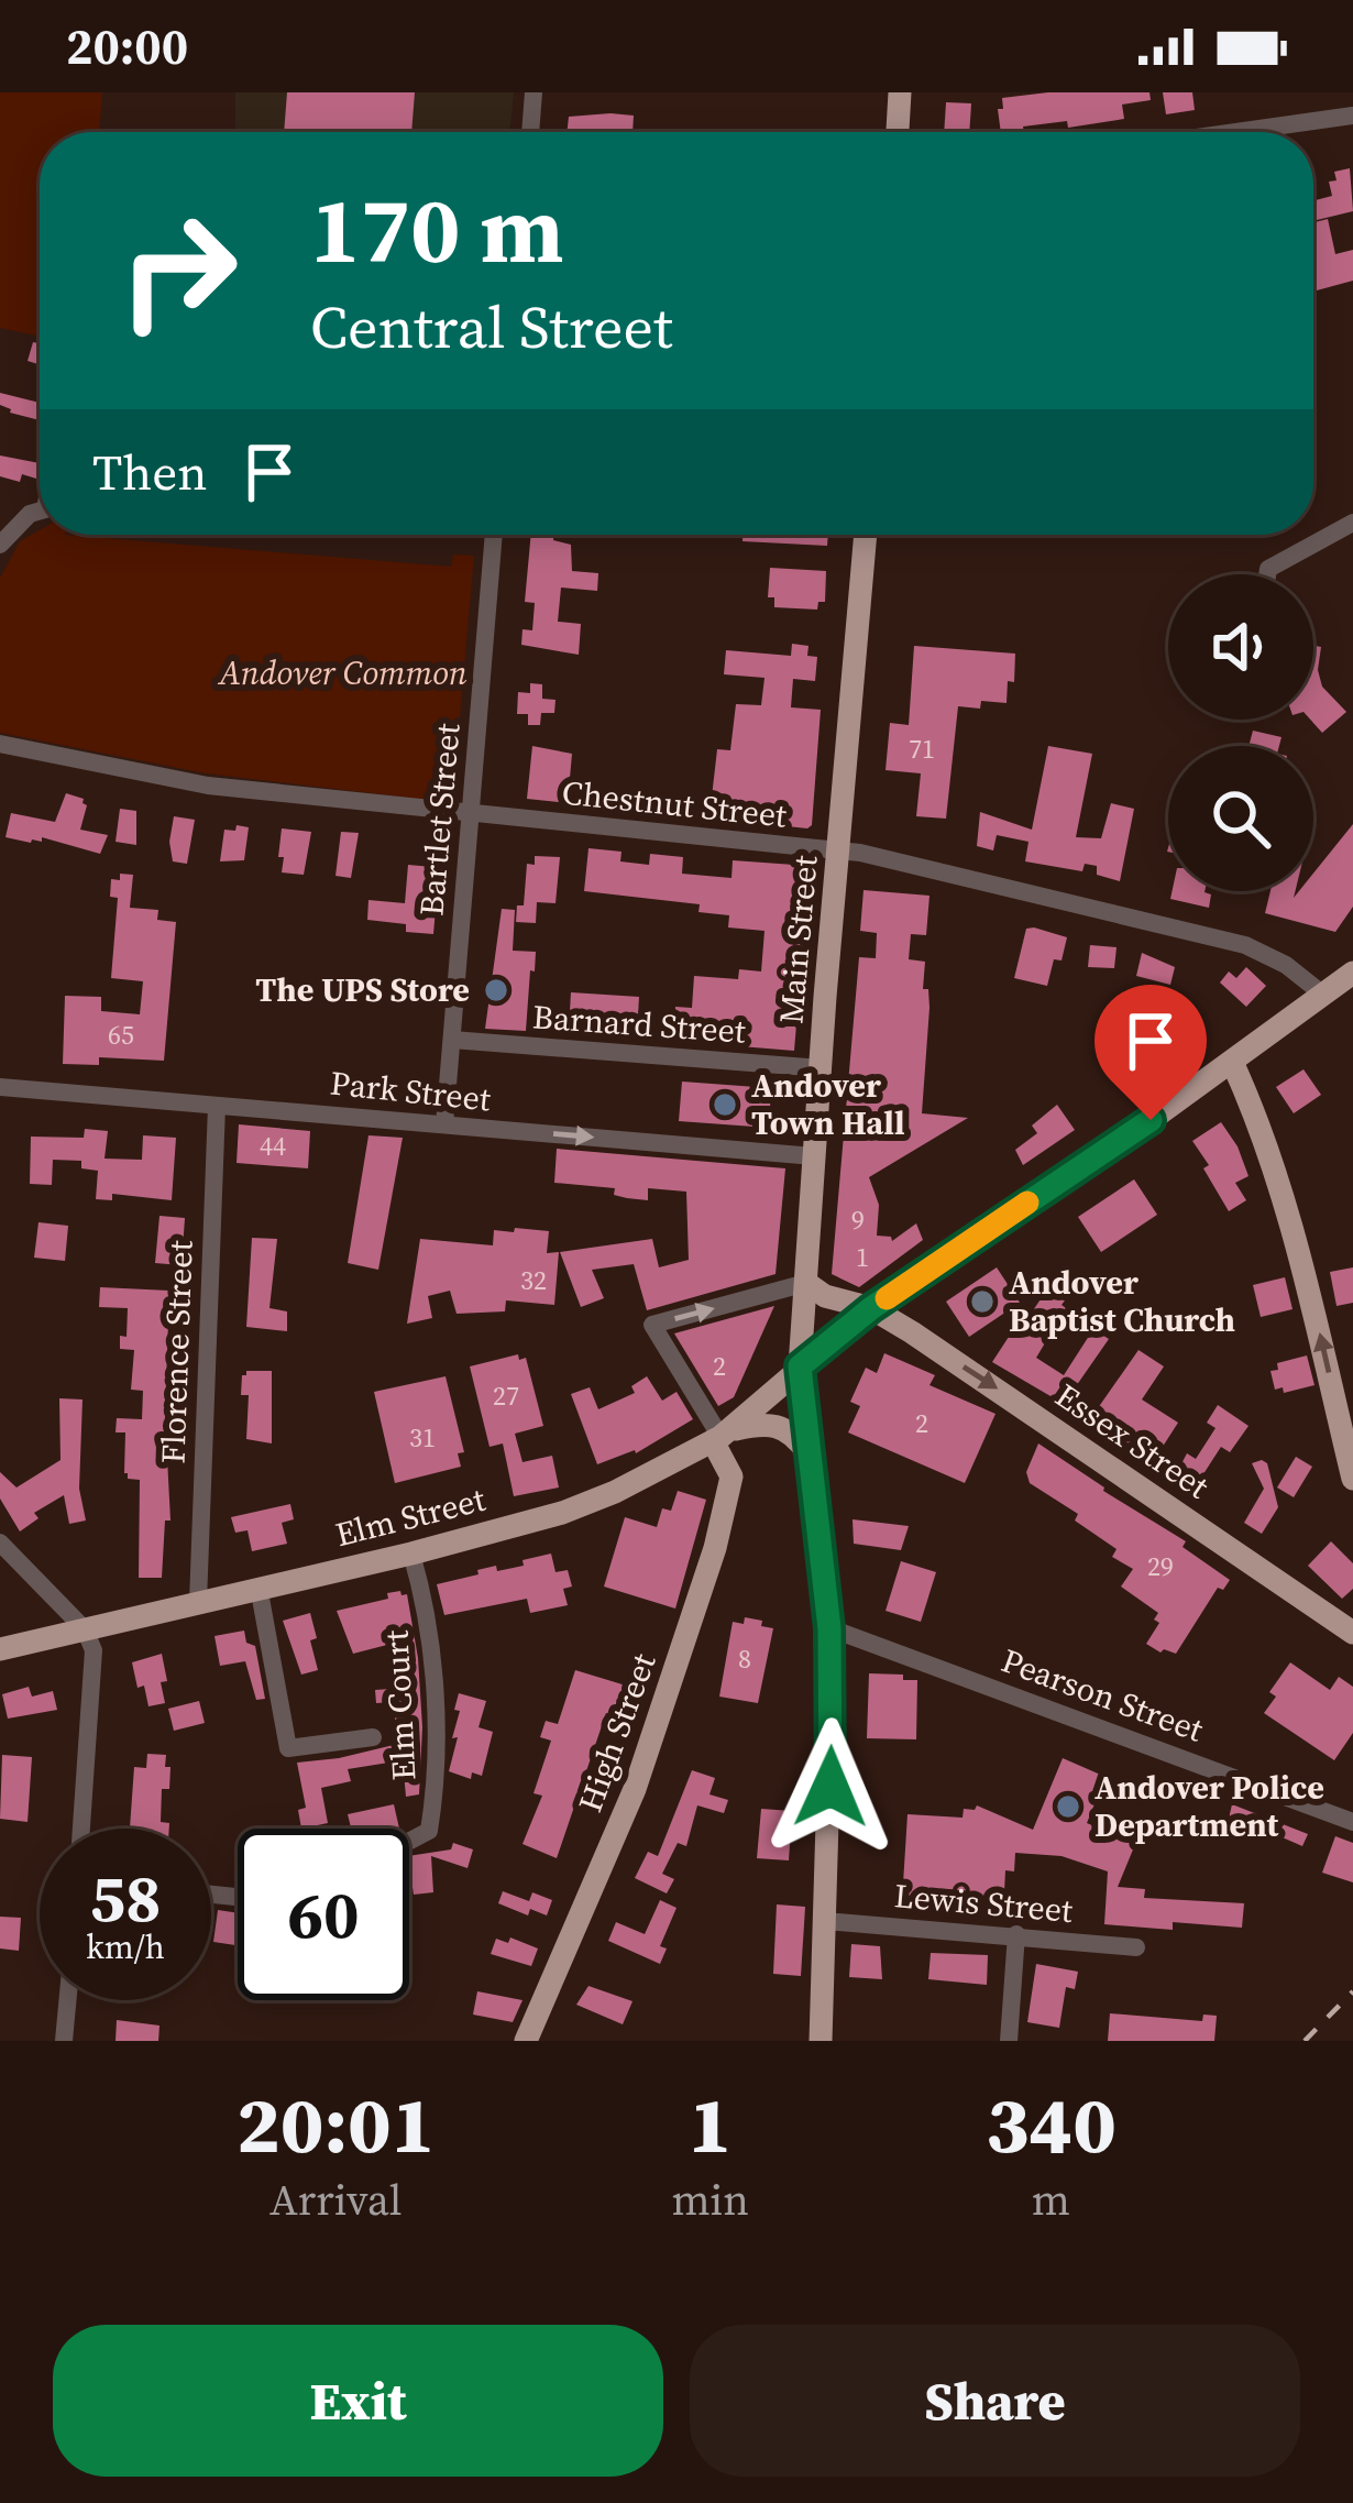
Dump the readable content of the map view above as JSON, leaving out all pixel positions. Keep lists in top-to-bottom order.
{
  "streets": {
    "main road": [
      "Main Street",
      "Essex Street",
      "Elm Street",
      "High Street"
    ],
    "street": [
      "Chestnut Street",
      "Bartlet Street",
      "Barnard Street",
      "Park Street",
      "Florence Street",
      "Pearson Street",
      "Elm Court",
      "Lewis Street"
    ]
  },
  "crossings": [
    ["Chestnut Street", "Bartlet Street"],
    ["Chestnut Street", "Main Street"],
    ["Chestnut Street", "Elm Street"],
    ["Bartlet Street", "Barnard Street"],
    ["Bartlet Street", "Park Street"],
    ["Main Street", "Barnard Street"],
    ["Main Street", "Park Street"],
    ["Main Street", "Essex Street"],
    ["Main Street", "Elm Street"],
    ["Main Street", "Pearson Street"],
    ["Main Street", "Lewis Street"],
    ["Park Street", "Florence Street"],
    ["Florence Street", "Elm Street"],
    ["Essex Street", "Elm Street"],
    ["Elm Street", "Elm Court"],
    ["Elm Street", "High Street"]
  ],
  "one_way": ["Park Street", "Essex Street"],
  "parks": ["Andover Common"],
  "places": [
    "The UPS Store",
    "Andover Town Hall",
    "Andover Baptist Church",
    "Andover Police Department"
  ],
  "house_numbers": [
    "71",
    "65",
    "44",
    "9",
    "1",
    "32",
    "2",
    "27",
    "2",
    "31",
    "29",
    "8"
  ],
  "page": {
    "status": "20:00",
    "turn": ["170 m", "Central Street"],
    "then": "Then",
    "speed": "58 km/h",
    "limit": "60",
    "eta": [
      "20:01",
      "Arrival",
      "1",
      "min",
      "340",
      "m"
    ],
    "buttons": ["Exit", "Share"]
  }
}
